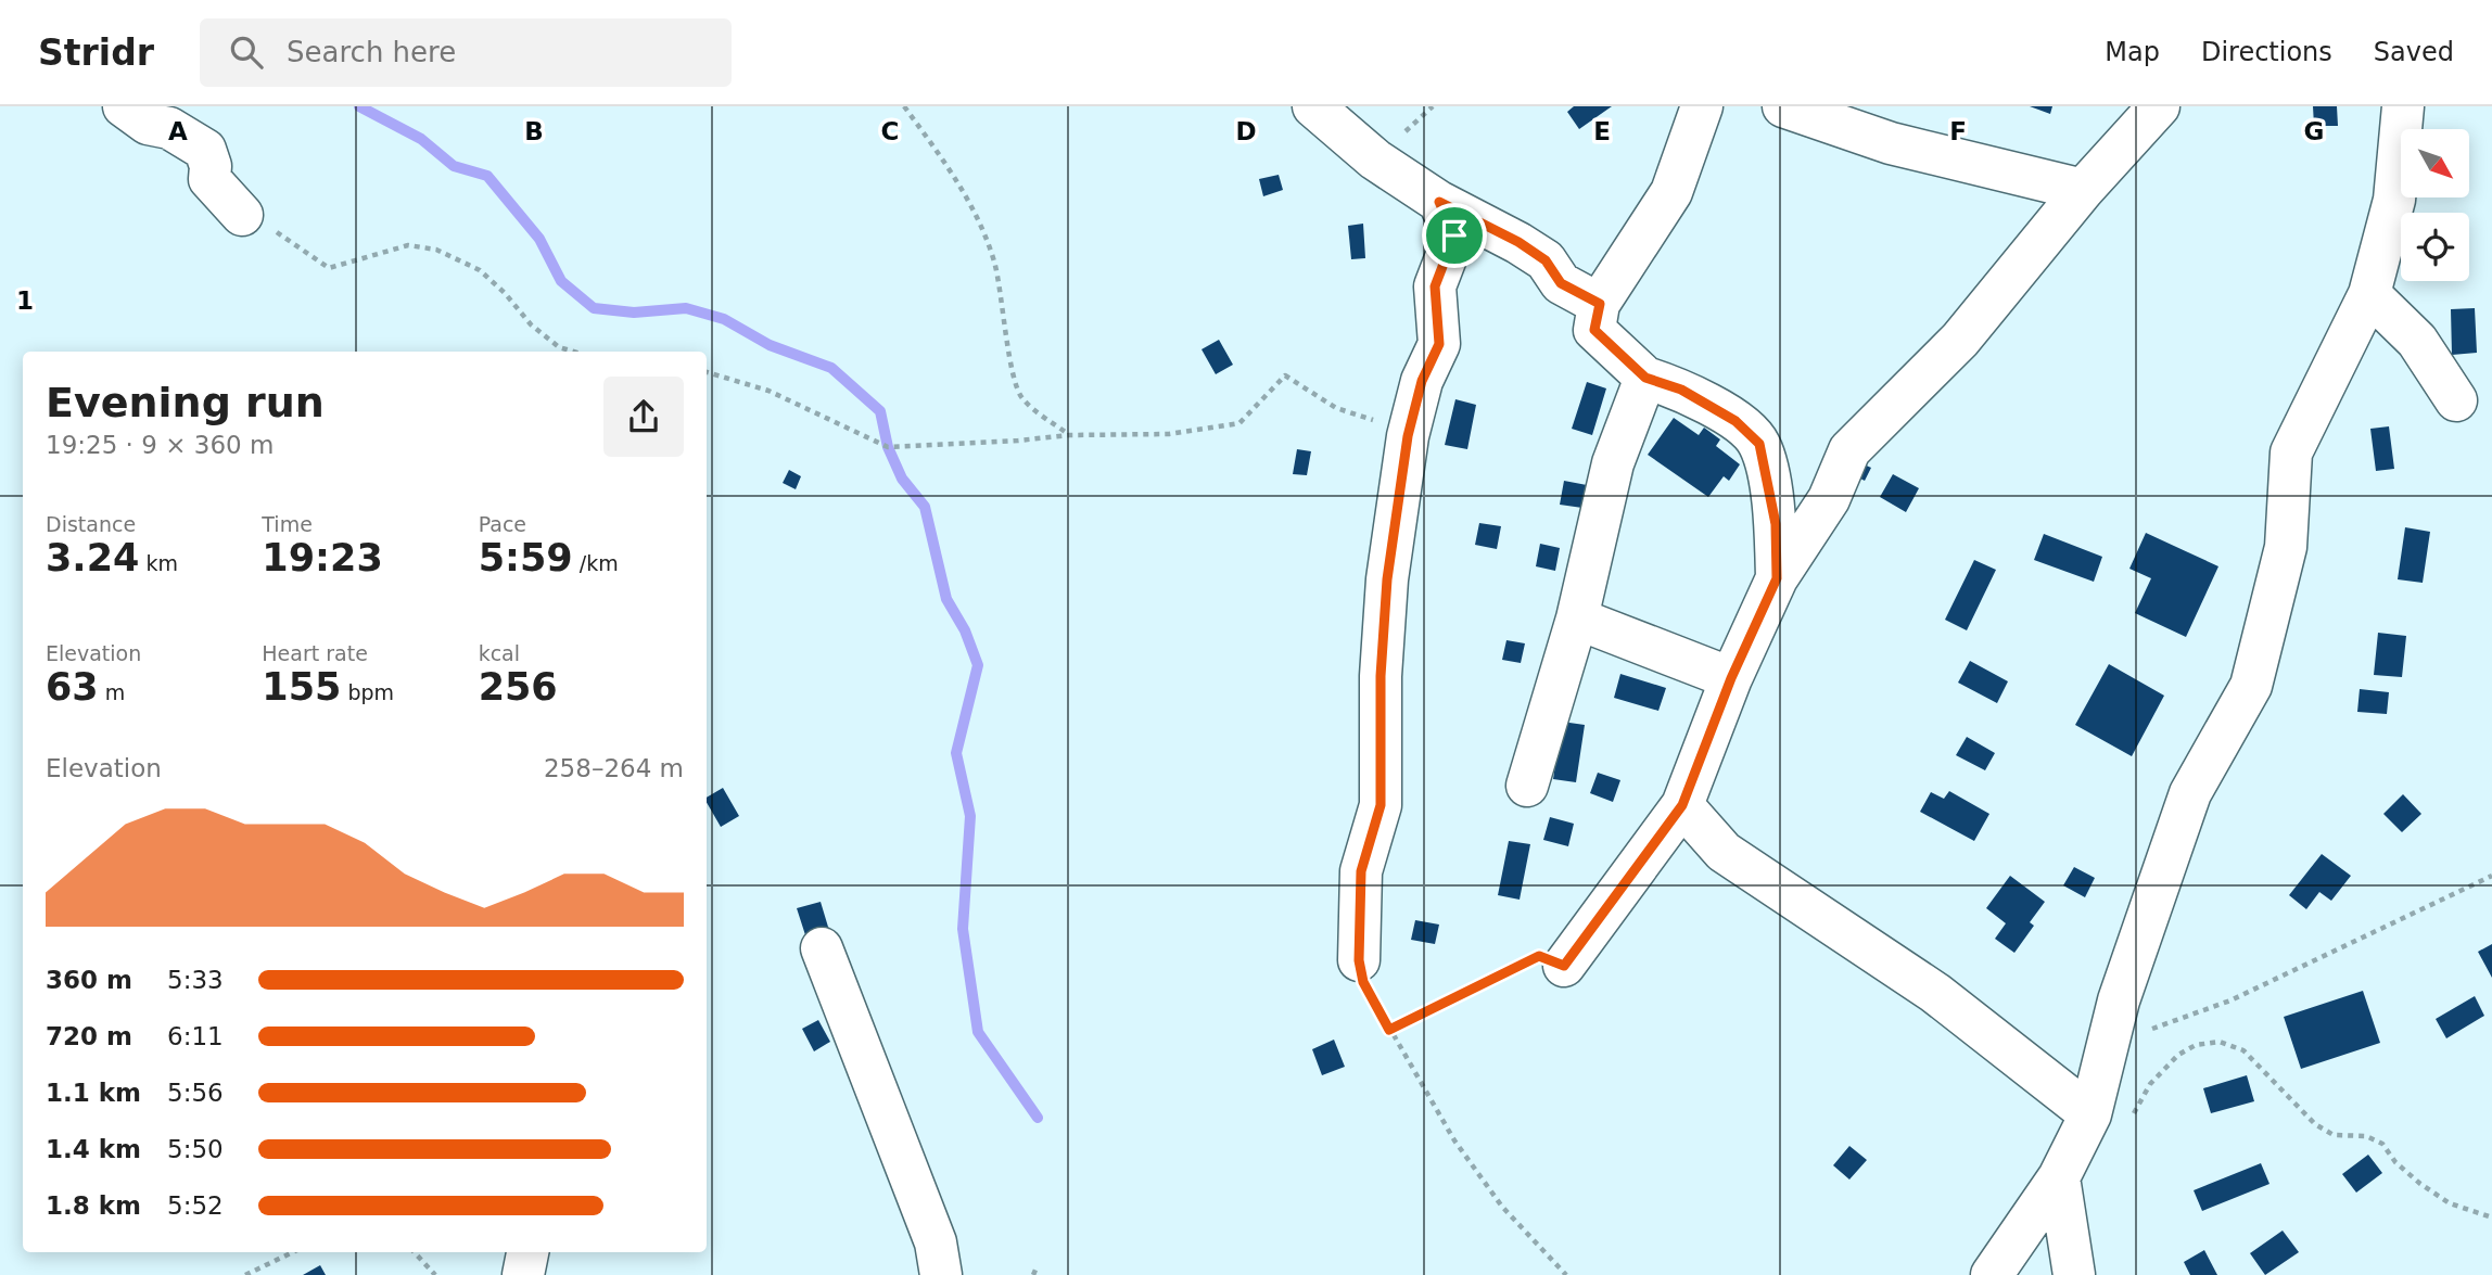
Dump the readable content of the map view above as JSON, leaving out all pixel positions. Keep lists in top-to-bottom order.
{
  "north": "bottom right",
  "page": {
    "header": "Stridr",
    "search": "Search here",
    "nav": ["Map", "Directions", "Saved"],
    "heading": ["Evening run", "19:25 · 9 × 360 m"],
    "stats": [
      ["Distance", "3.24 km"],
      ["Time", "19:23"],
      ["Pace", "5:59 /km"],
      ["Elevation", "63 m"],
      ["Heart rate", "155 bpm"],
      ["kcal", "256"]
    ],
    "chart": ["Elevation", "258–264 m"],
    "list": [
      {
        "name": "360 m",
        "note": "5:33"
      },
      {
        "name": "720 m",
        "note": "6:11"
      },
      {
        "name": "1.1 km",
        "note": "5:56"
      },
      {
        "name": "1.4 km",
        "note": "5:50"
      },
      {
        "name": "1.8 km",
        "note": "5:52"
      }
    ]
  },
  "grid": {
    "columns": [
      "A",
      "B",
      "C",
      "D",
      "E",
      "F",
      "G"
    ],
    "rows": ["1"]
  }
}
